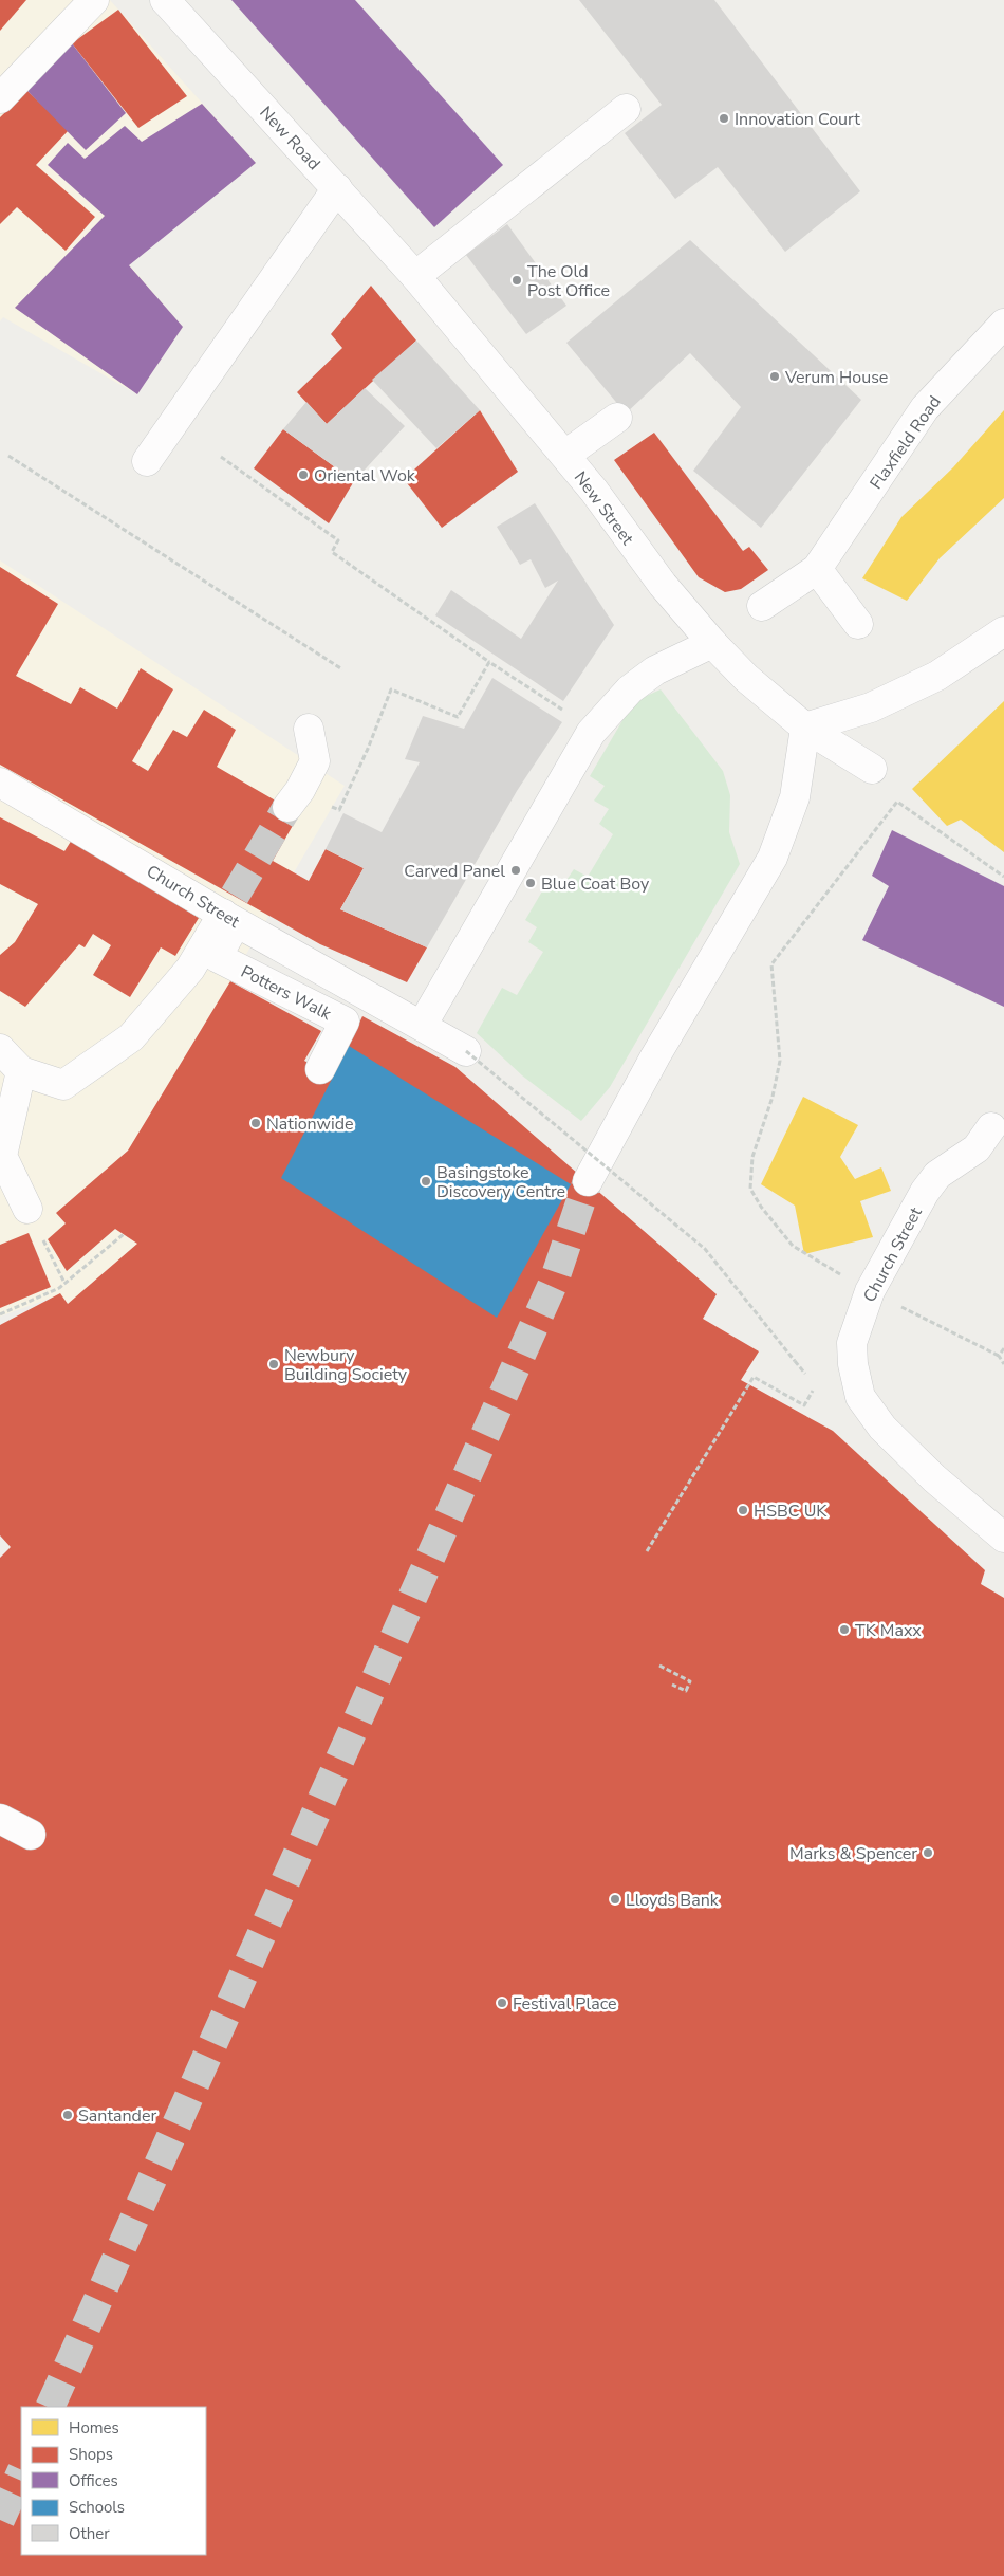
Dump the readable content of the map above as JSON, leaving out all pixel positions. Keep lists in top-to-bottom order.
{
  "streets": {
    "street": [
      "New Road",
      "Flaxfield Road",
      "New Street",
      "Church Street",
      "Potters Walk"
    ]
  },
  "crossings": [
    ["New Road", "New Street"],
    ["Church Street", "Potters Walk"]
  ],
  "places": [
    "Innovation Court",
    "The Old Post Office",
    "Verum House",
    "Oriental Wok",
    "Carved Panel",
    "Blue Coat Boy",
    "Nationwide",
    "Basingstoke Discovery Centre",
    "Newbury Building Society",
    "HSBC UK",
    "TK Maxx",
    "Marks & Spencer",
    "Lloyds Bank",
    "Festival Place",
    "Santander"
  ],
  "legend": [
    "Homes",
    "Shops",
    "Offices",
    "Schools",
    "Other"
  ]
}
